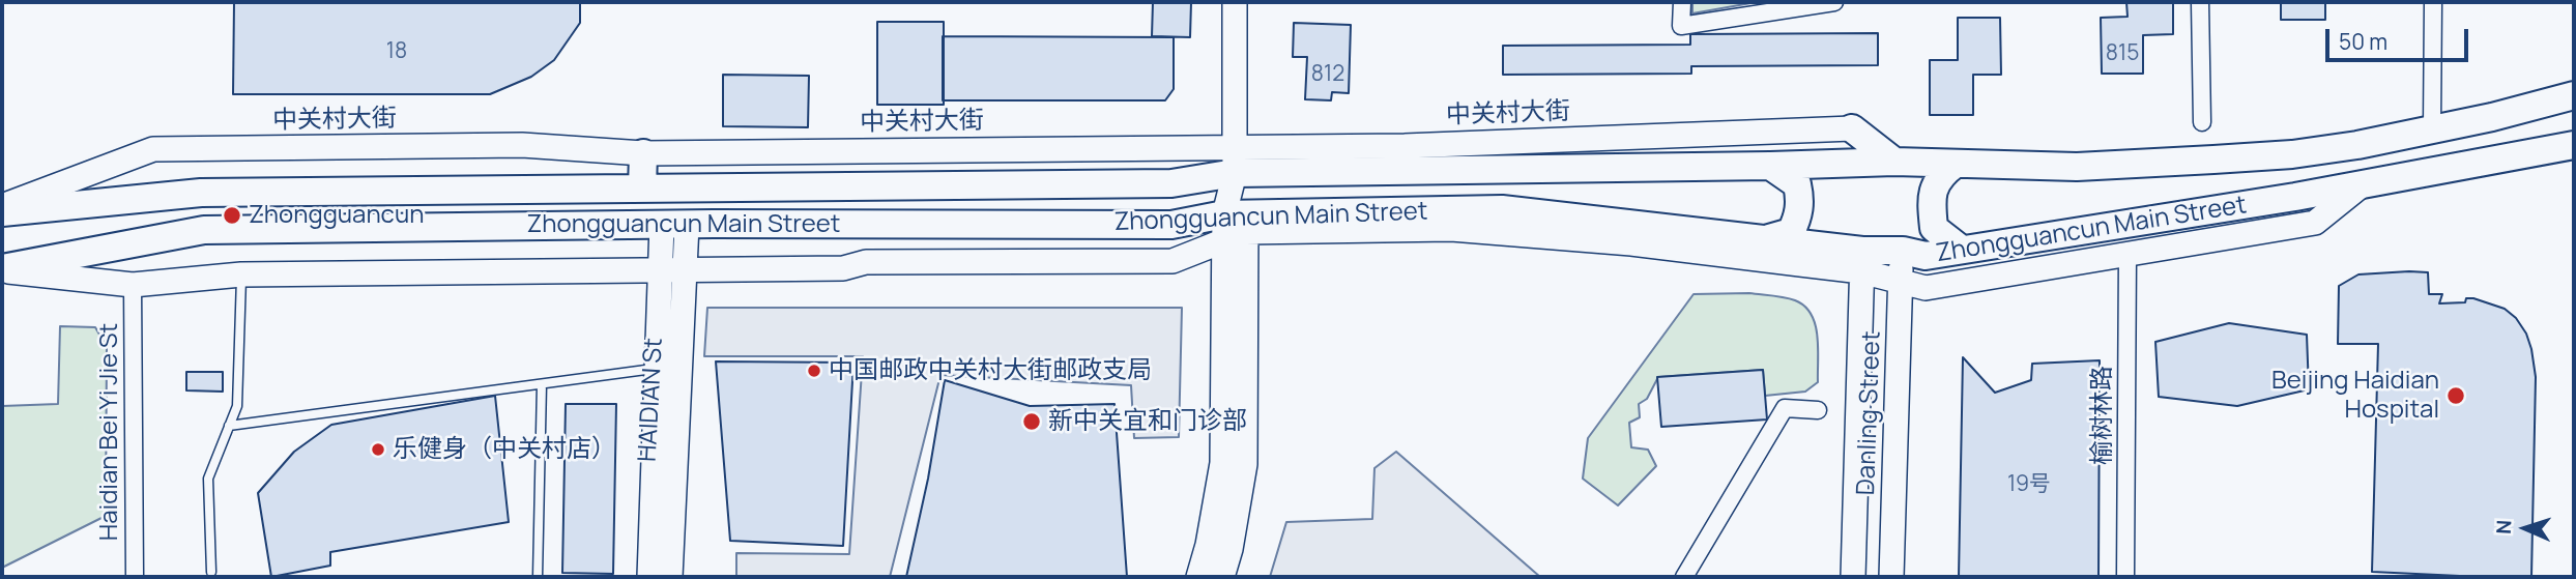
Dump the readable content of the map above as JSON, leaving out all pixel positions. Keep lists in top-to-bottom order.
{
  "streets": {
    "main road": ["Zhongguancun Main Street"],
    "street": [
      "中关村大街",
      "HAIDIAN St",
      "Danling Street",
      "榆树林路",
      "Haidian Bei Yi Jie St"
    ]
  },
  "crossings": [
    ["中关村大街", "Zhongguancun Main Street"],
    ["Zhongguancun Main Street", "HAIDIAN St"],
    ["Zhongguancun Main Street", "Danling Street"]
  ],
  "places": [
    "Zhongguancun",
    "中国邮政中关村大街邮政支局",
    "Beijing Haidian Hospital",
    "新中关宜和门诊部",
    "乐健身（中关村店）"
  ],
  "house_numbers": [
    "18",
    "815",
    "812",
    "19号"
  ],
  "scale_bar": "50 m",
  "north": "left"
}
